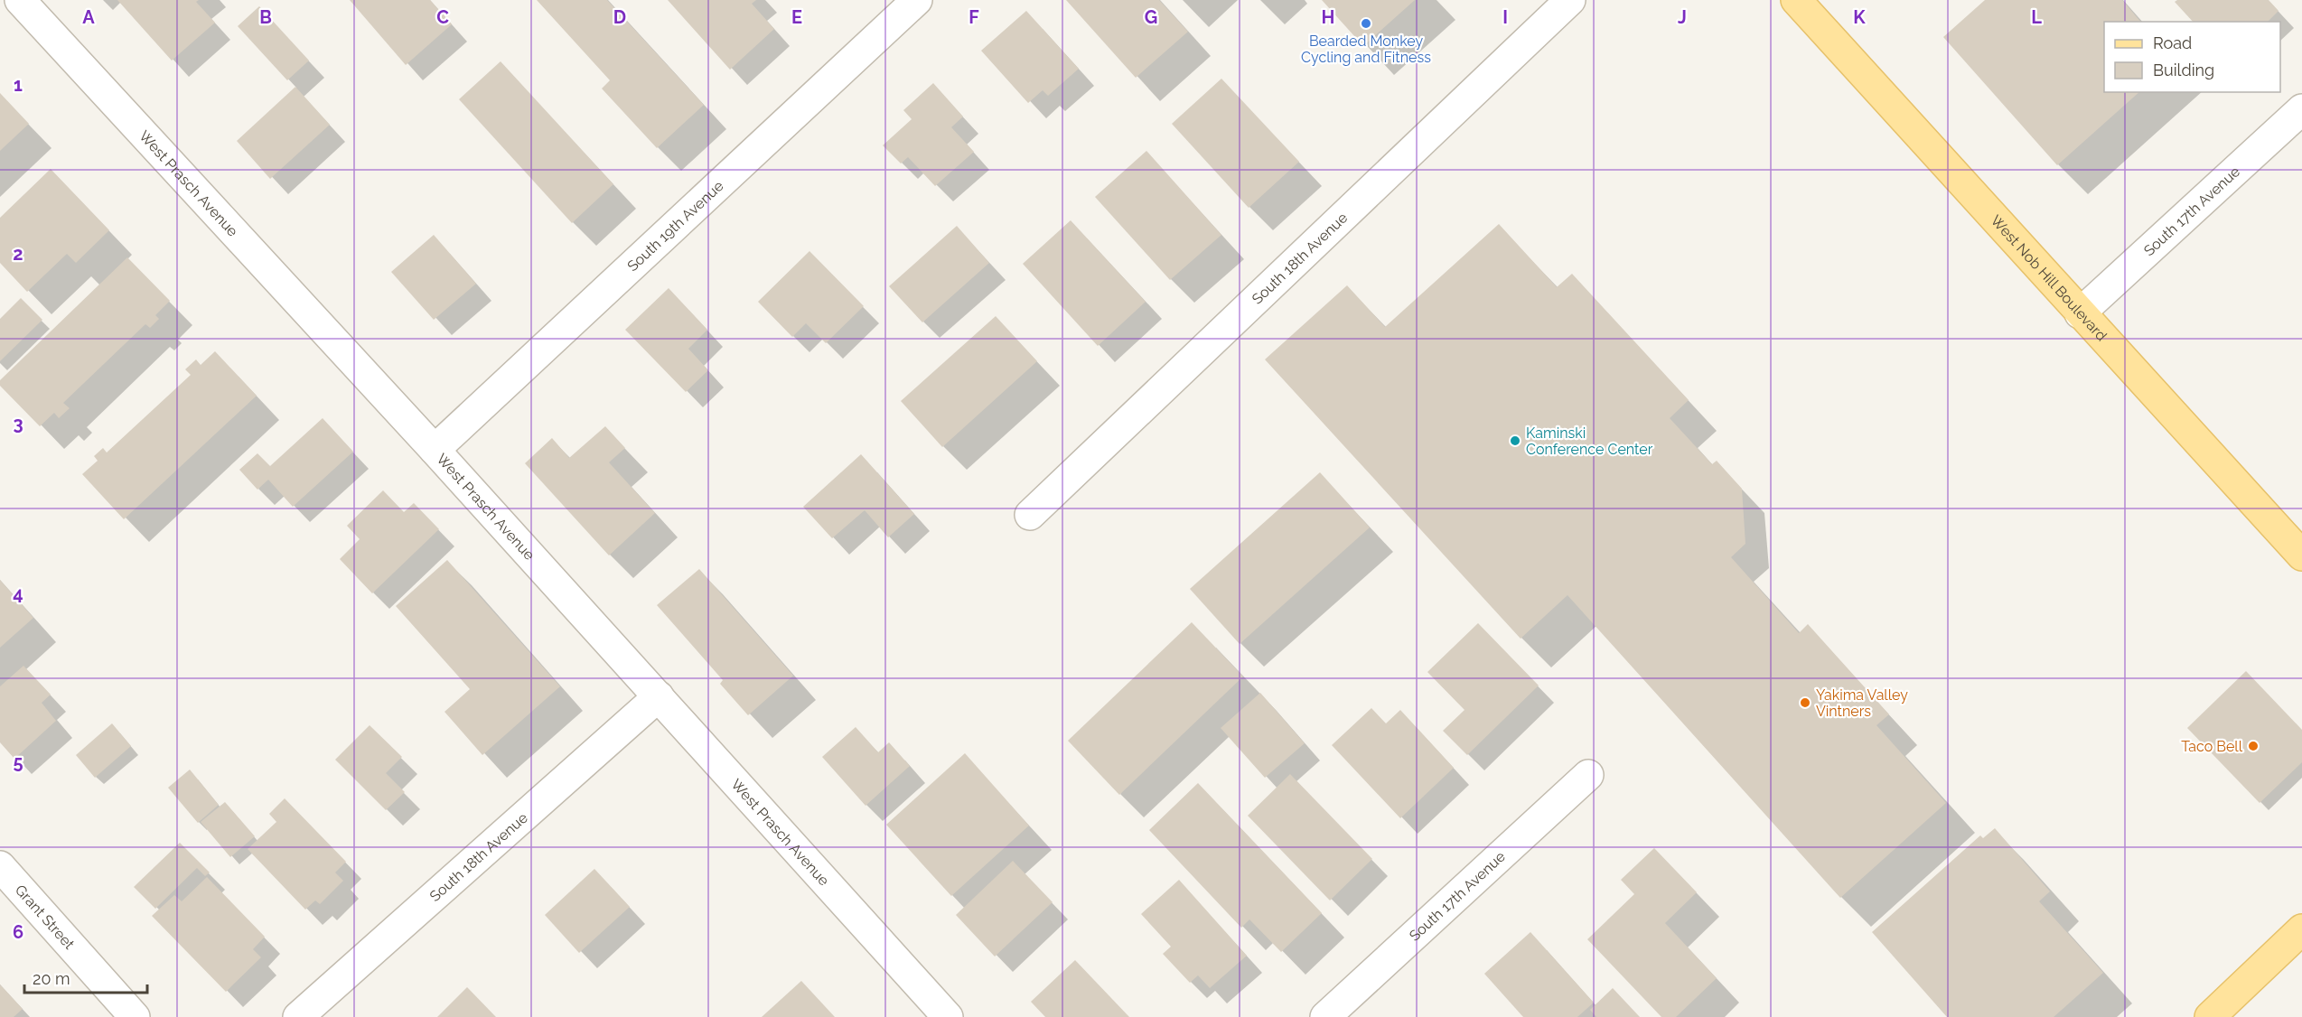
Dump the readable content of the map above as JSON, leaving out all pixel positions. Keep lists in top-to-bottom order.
{
  "streets": {
    "main road": ["West Nob Hill Boulevard"],
    "street": [
      "West Prasch Avenue",
      "South 17th Avenue",
      "South 19th Avenue",
      "South 18th Avenue",
      "Grant Street"
    ]
  },
  "crossings": [
    ["West Prasch Avenue", "South 19th Avenue"],
    ["West Prasch Avenue", "South 18th Avenue"],
    ["South 17th Avenue", "West Nob Hill Boulevard"]
  ],
  "places": [
    "Bearded Monkey Cycling and Fitness",
    "Kaminski Conference Center",
    "Yakima Valley Vintners",
    "Taco Bell"
  ],
  "legend": ["Road", "Building"],
  "scale_bar": "20 m",
  "grid": {
    "columns": [
      "A",
      "B",
      "C",
      "D",
      "E",
      "F",
      "G",
      "H",
      "I",
      "J",
      "K",
      "L"
    ],
    "rows": [
      "1",
      "2",
      "3",
      "4",
      "5",
      "6"
    ]
  }
}
